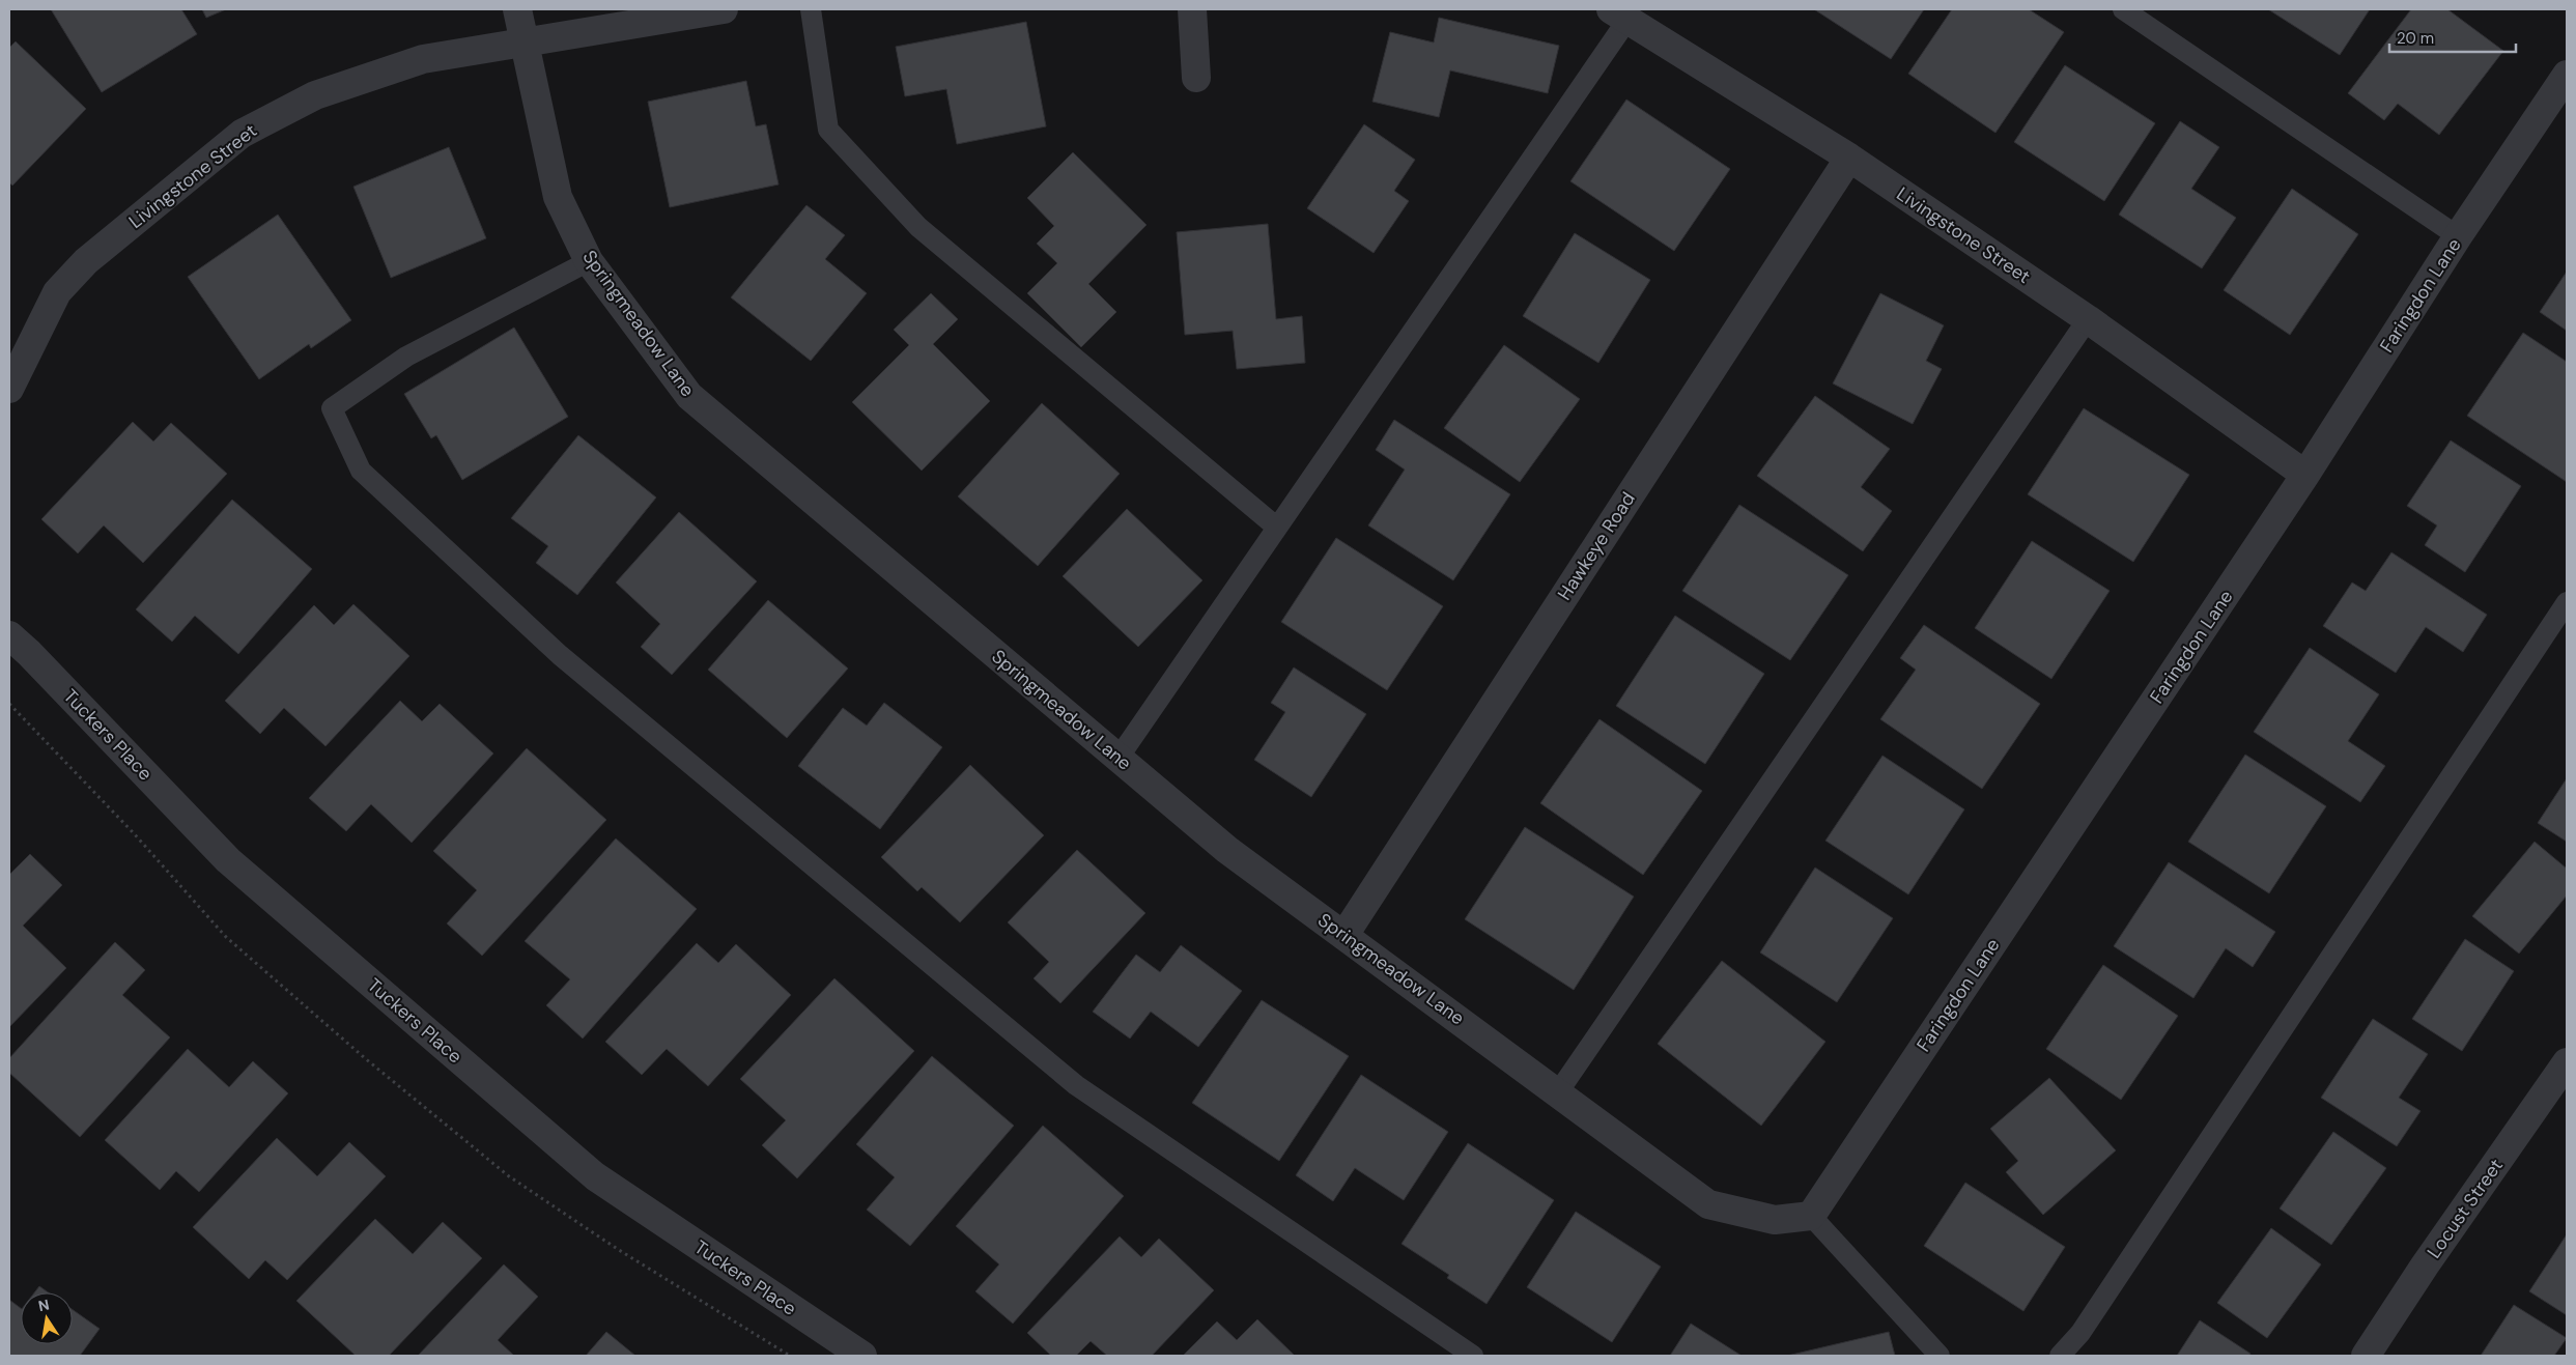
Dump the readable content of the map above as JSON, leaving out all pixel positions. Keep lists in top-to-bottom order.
{
  "streets": {
    "street": [
      "Livingstone Street",
      "Faringdon Lane",
      "Springmeadow Lane",
      "Hawkeye Road",
      "Tuckers Place",
      "Locust Street"
    ]
  },
  "crossings": [
    ["Livingstone Street", "Faringdon Lane"],
    ["Livingstone Street", "Springmeadow Lane"],
    ["Livingstone Street", "Hawkeye Road"],
    ["Faringdon Lane", "Springmeadow Lane"],
    ["Springmeadow Lane", "Hawkeye Road"]
  ],
  "scale_bar": "20 m",
  "north": "top"
}
